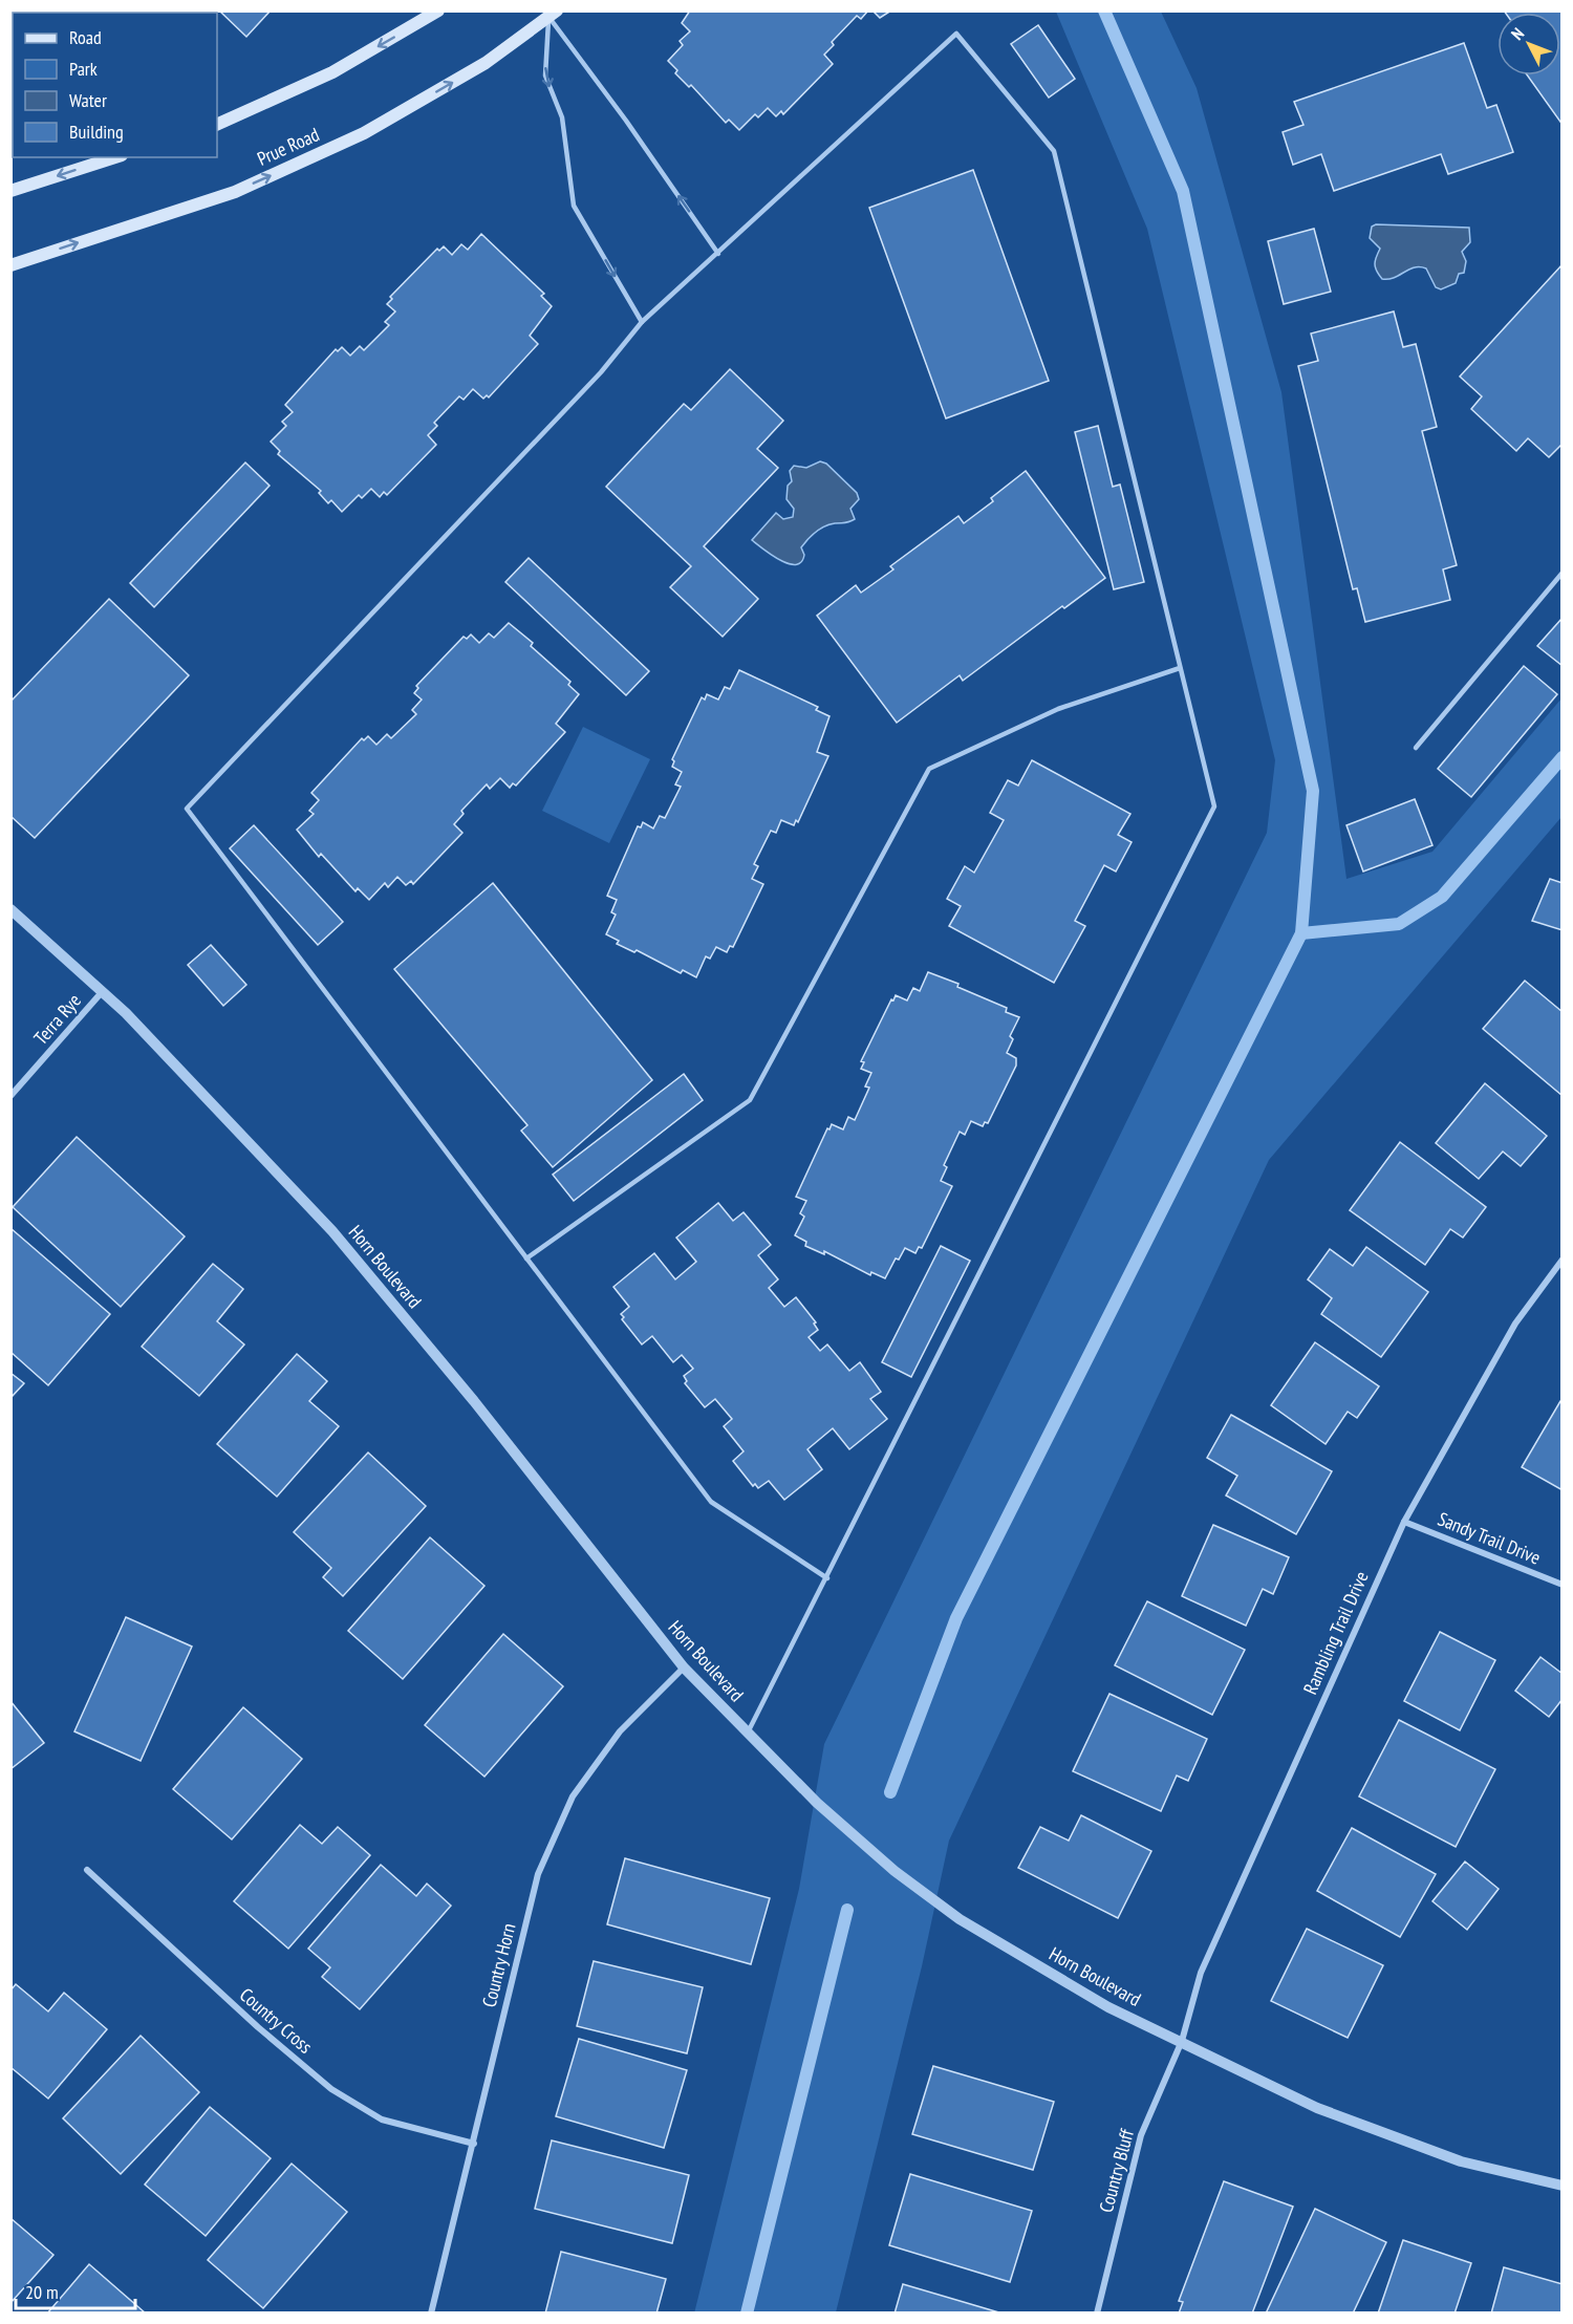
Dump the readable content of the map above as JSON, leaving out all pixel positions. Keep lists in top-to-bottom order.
{
  "streets": {
    "main road": ["Prue Road"],
    "street": [
      "Terra Rye",
      "Horn Boulevard",
      "Sandy Trail Drive",
      "Rambling Trail Drive",
      "Country Horn",
      "Country Cross",
      "Country Bluff"
    ]
  },
  "crossings": [
    ["Terra Rye", "Horn Boulevard"],
    ["Horn Boulevard", "Rambling Trail Drive"],
    ["Horn Boulevard", "Country Horn"],
    ["Horn Boulevard", "Country Bluff"],
    ["Sandy Trail Drive", "Rambling Trail Drive"],
    ["Rambling Trail Drive", "Country Bluff"],
    ["Country Horn", "Country Cross"]
  ],
  "legend": [
    "Road",
    "Park",
    "Water",
    "Building"
  ],
  "scale_bar": "20 m",
  "north": "top left"
}
